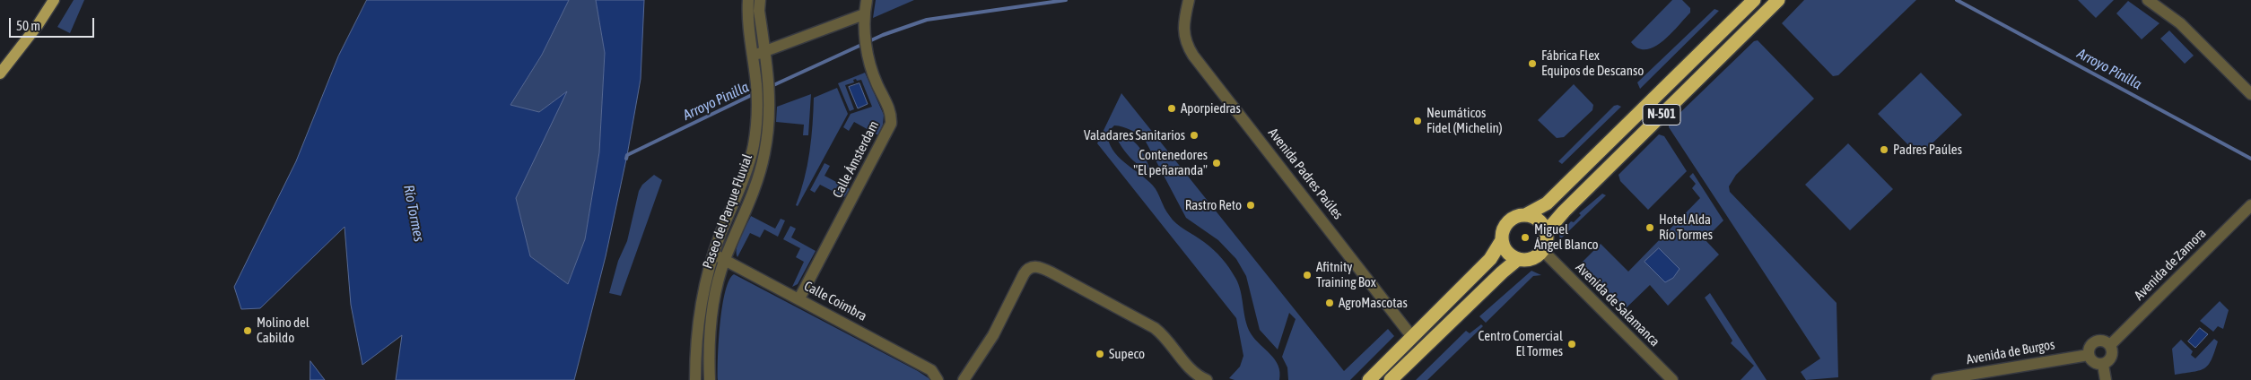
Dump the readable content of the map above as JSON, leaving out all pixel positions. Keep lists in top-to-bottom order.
{
  "streets": {
    "highway": ["N-501"],
    "street": [
      "Calle Ámsterdam",
      "Avenida Padres Paúles",
      "Paseo del Parque Fluvial",
      "Avenida de Zamora",
      "Calle Coimbra",
      "Avenida de Salamanca",
      "Avenida de Burgos"
    ]
  },
  "crossings": [
    ["N-501", "Avenida Padres Paúles"],
    ["N-501", "Avenida de Salamanca"],
    ["Calle Ámsterdam", "Calle Coimbra"],
    ["Paseo del Parque Fluvial", "Calle Coimbra"],
    ["Avenida de Zamora", "Avenida de Burgos"]
  ],
  "water": ["Arroyo Pinilla", "Río Tormes"],
  "places": [
    "Fábrica Flex Equipos de Descanso",
    "Aporpiedras",
    "Neumáticos Fidel (Michelin)",
    "Valadares Sanitarios",
    "Padres Paúles",
    "Contenedores \"El peñaranda\"",
    "Rastro Reto",
    "Hotel Alda Río Tormes",
    "Miguel Ángel Blanco",
    "Afitnity Training Box",
    "AgroMascotas",
    "Molino del Cabildo",
    "Centro Comercial El Tormes",
    "Supeco"
  ],
  "scale_bar": "50 m"
}
